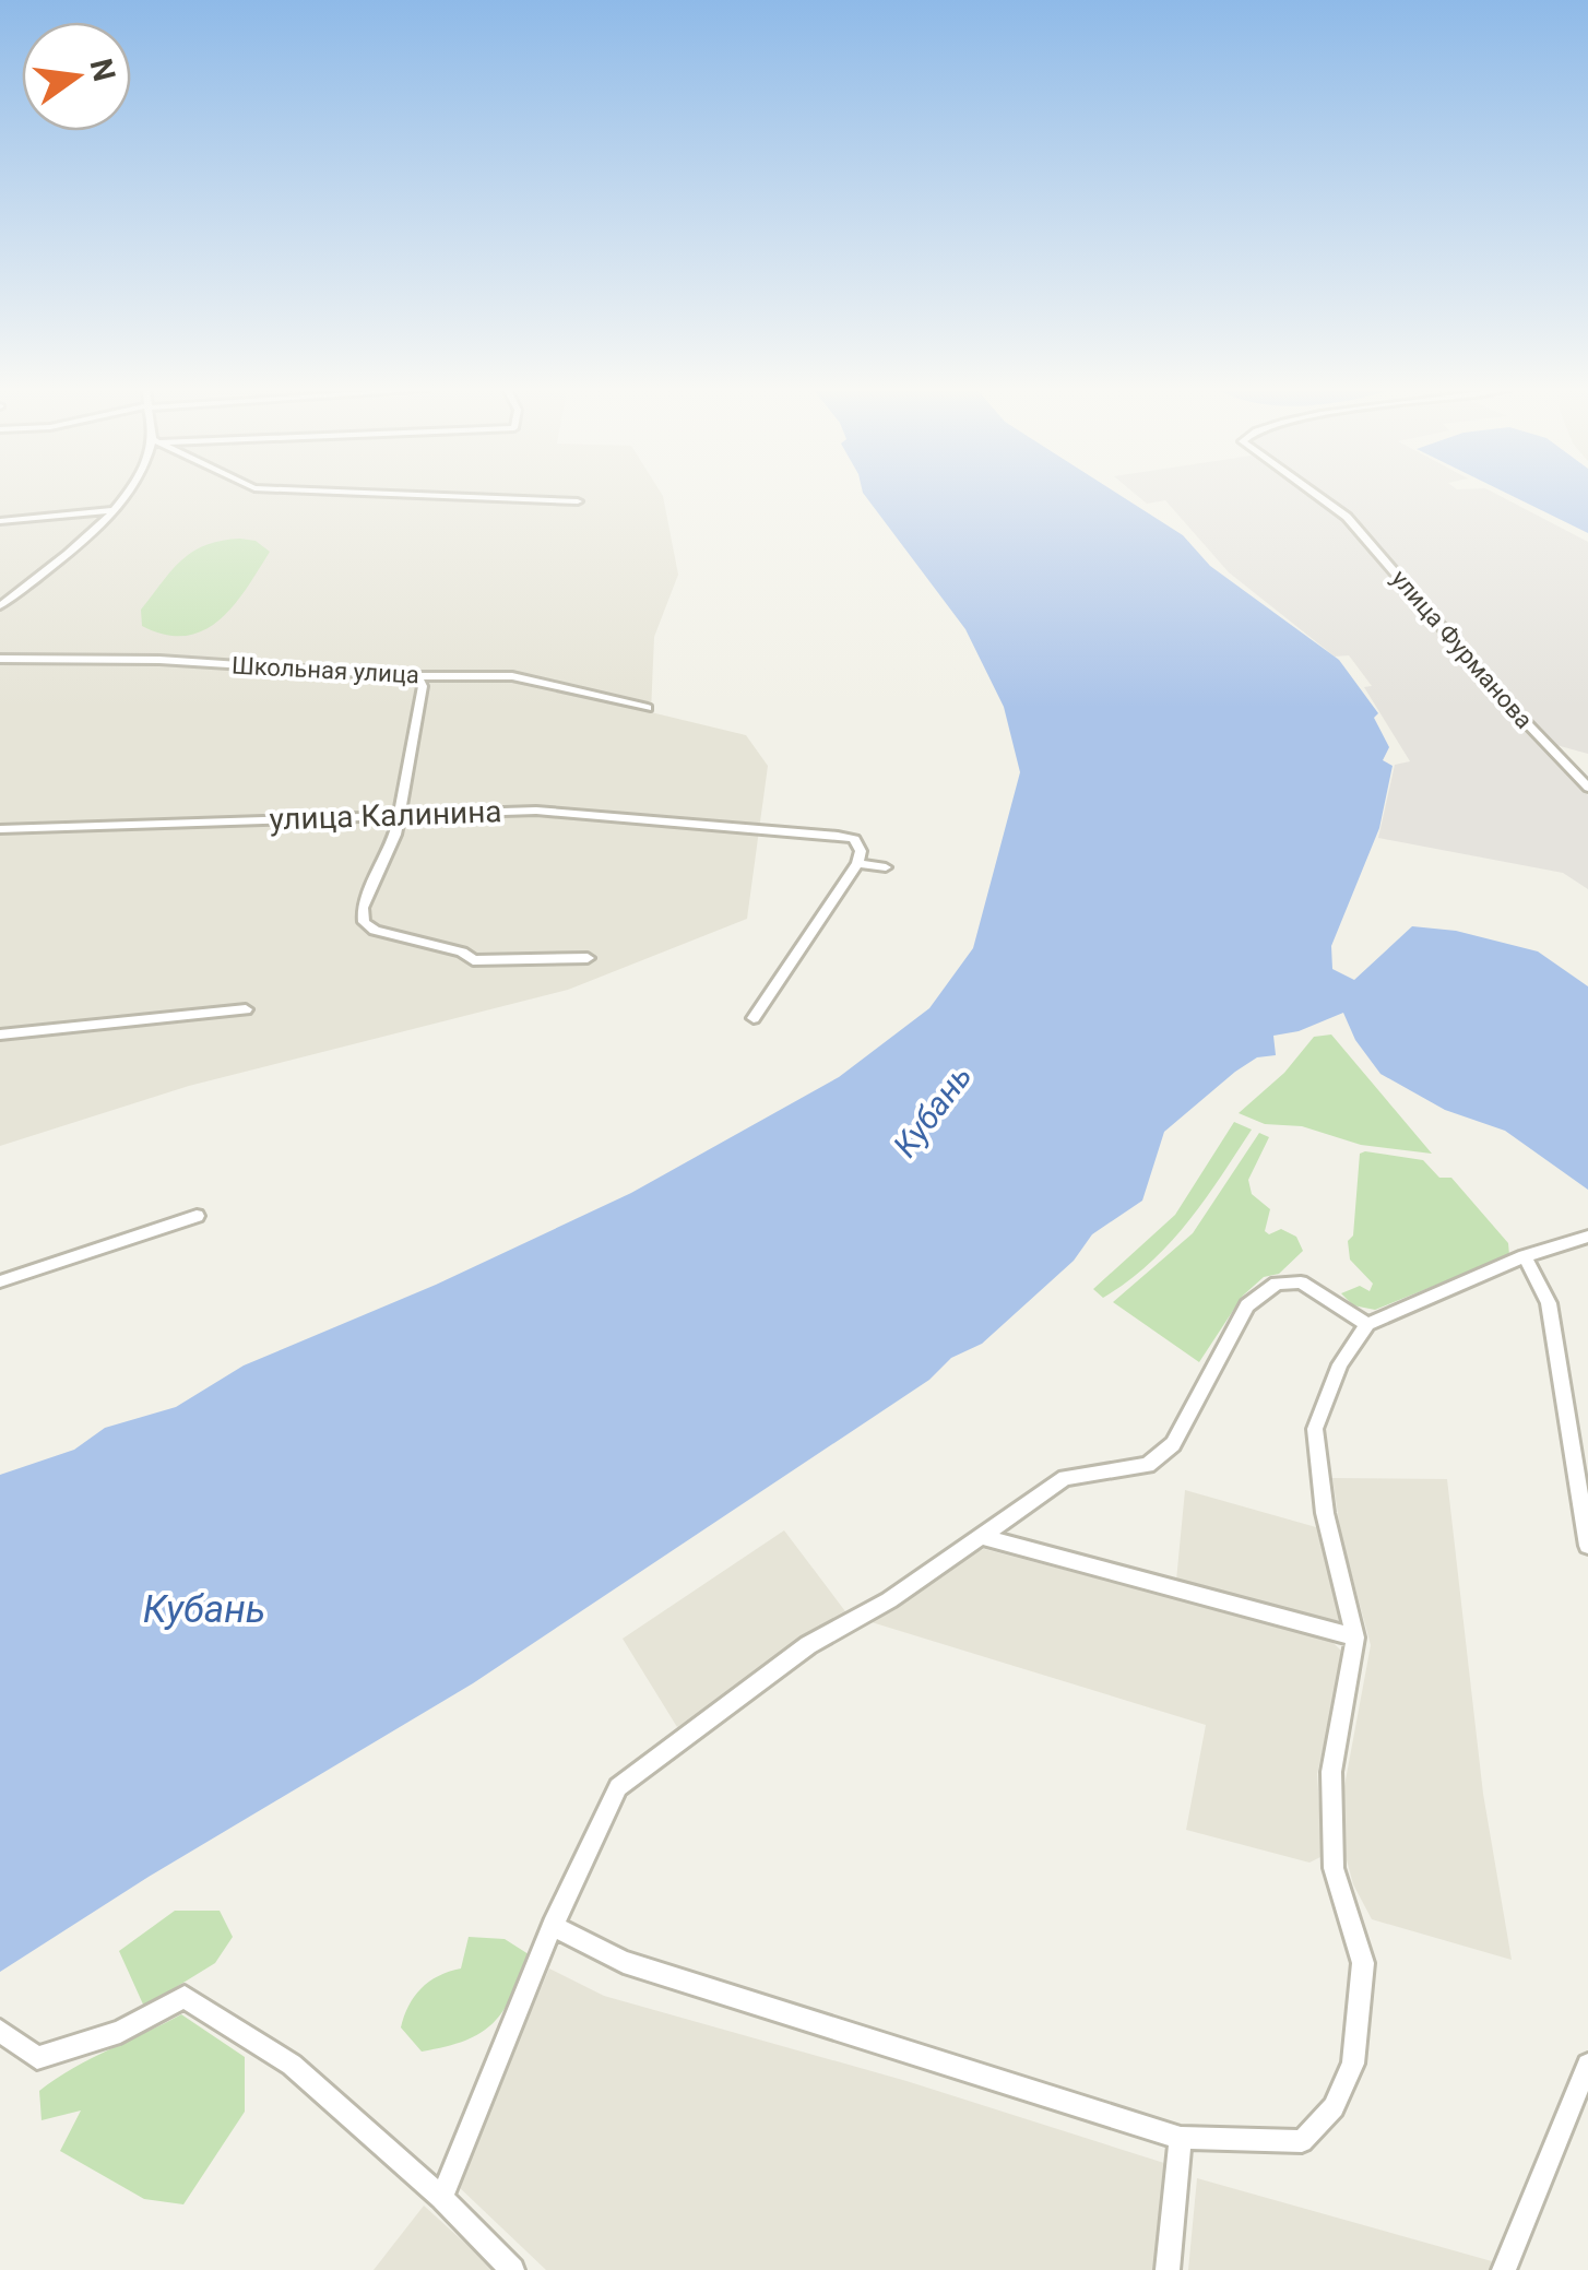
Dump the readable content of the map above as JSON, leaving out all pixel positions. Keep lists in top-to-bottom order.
{
  "streets": {
    "street": ["улица Фурманова", "Школьная улица", "улица Калинина"]
  },
  "water": ["Кубань"],
  "north": "right"
}
